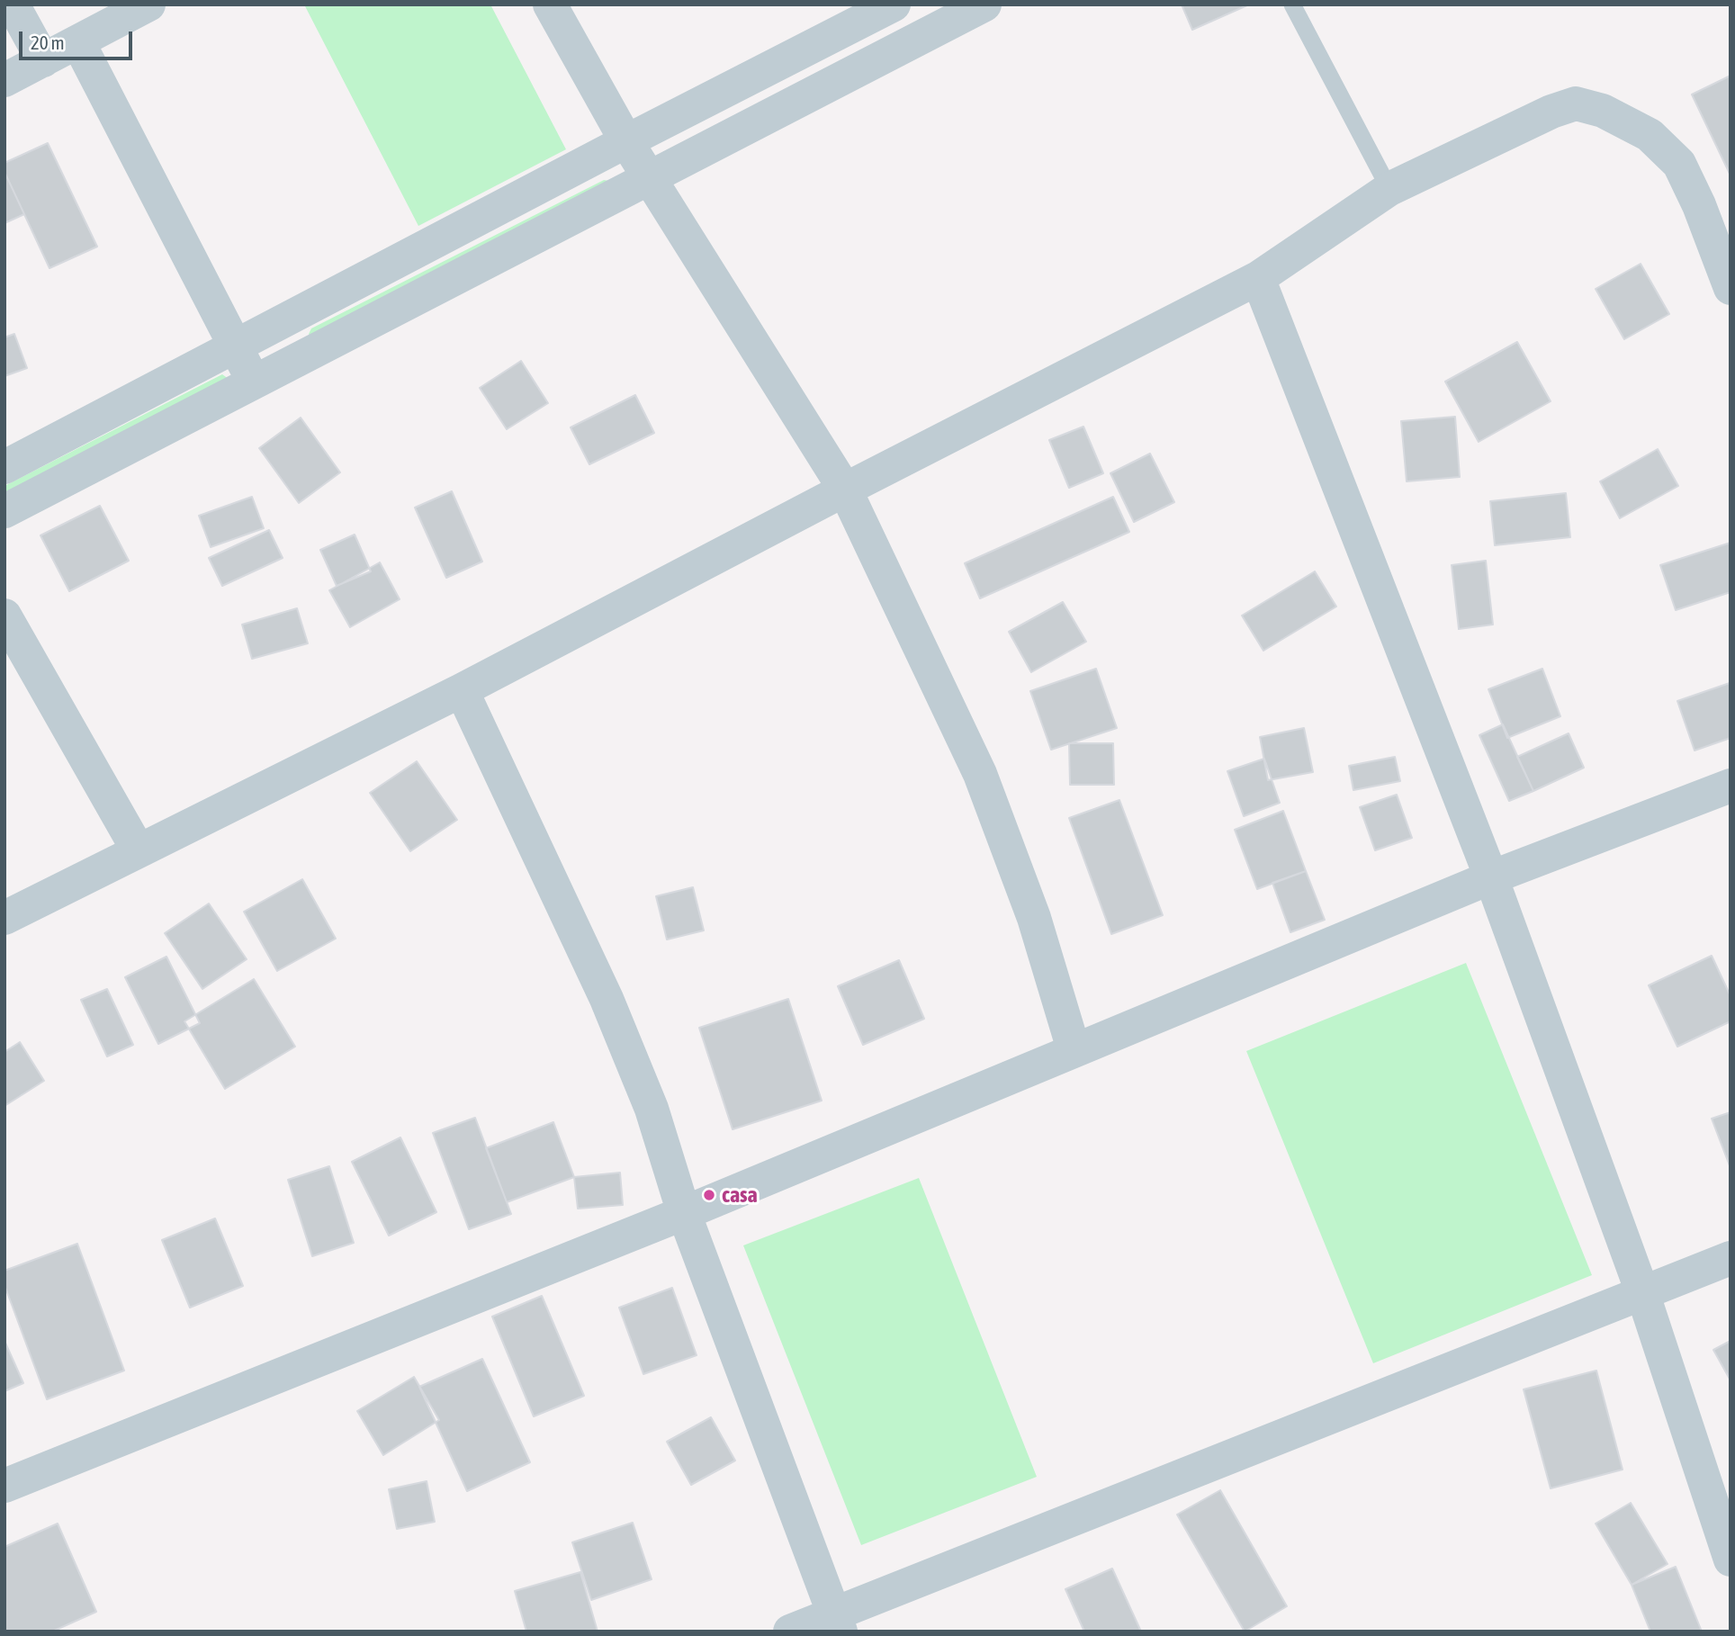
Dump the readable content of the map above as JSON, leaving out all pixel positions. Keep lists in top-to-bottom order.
{
  "places": ["casa"],
  "scale_bar": "20 m"
}
